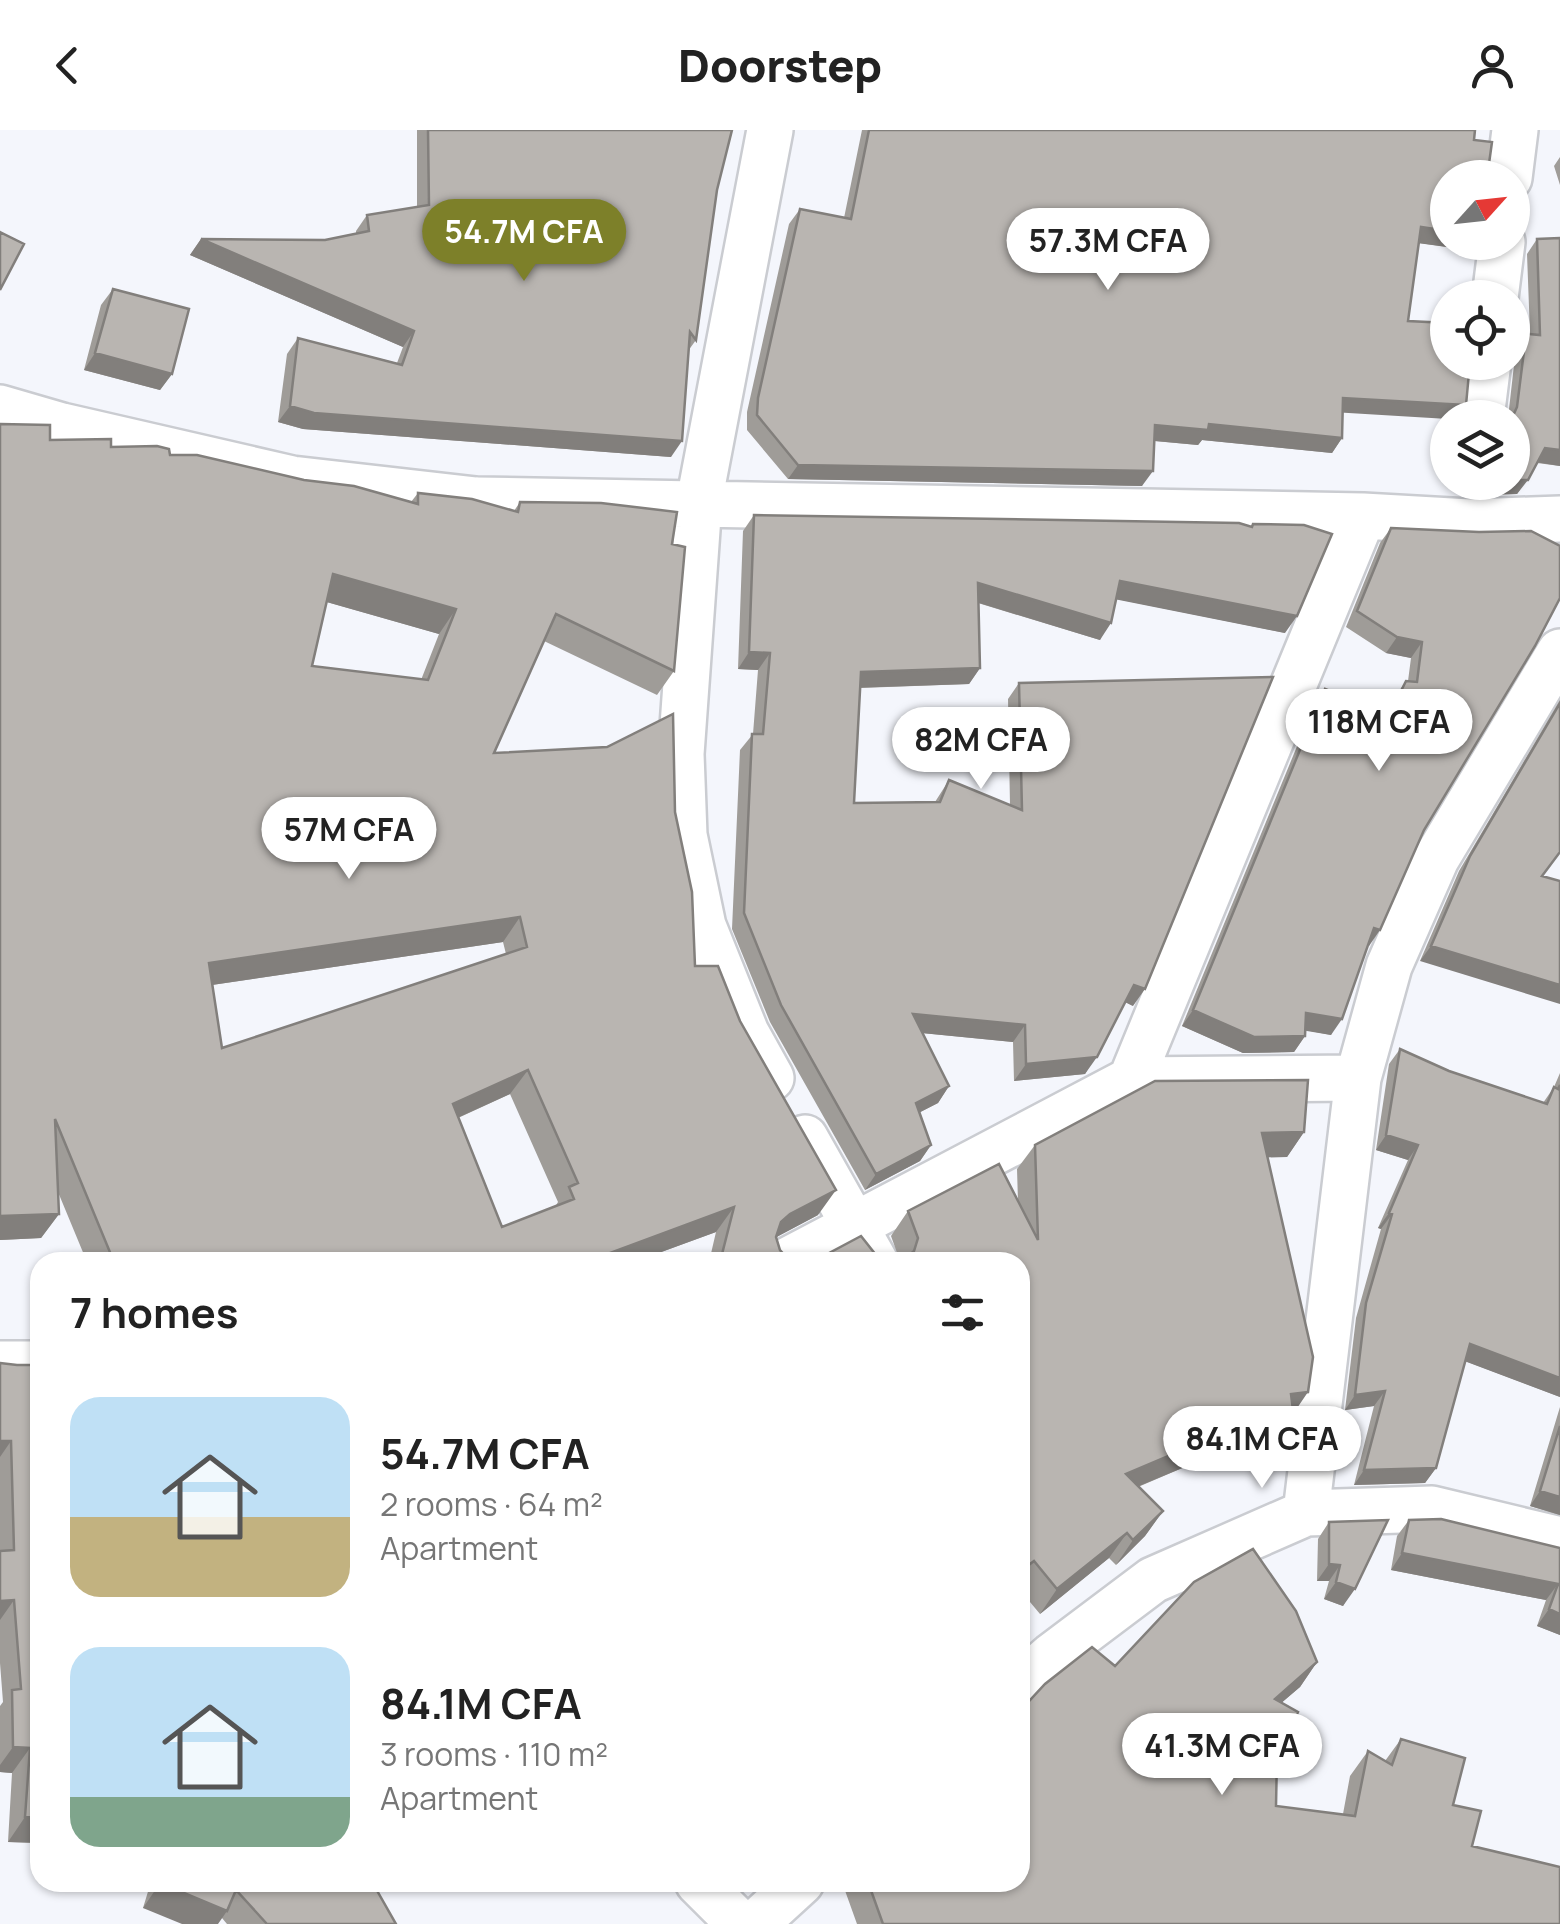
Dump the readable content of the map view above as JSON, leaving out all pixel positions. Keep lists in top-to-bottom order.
{
  "north": "top right",
  "page": {
    "header": "Doorstep",
    "price": [
      "54.7M CFA",
      "57.3M CFA",
      "118M CFA",
      "82M CFA",
      "57M CFA",
      "84.1M CFA",
      "41.3M CFA"
    ],
    "heading": "7 homes",
    "list": [
      {
        "name": "54.7M CFA",
        "note": "2 rooms · 64 m² · Apartment"
      },
      {
        "name": "84.1M CFA",
        "note": "3 rooms · 110 m² · Apartment"
      }
    ]
  }
}
